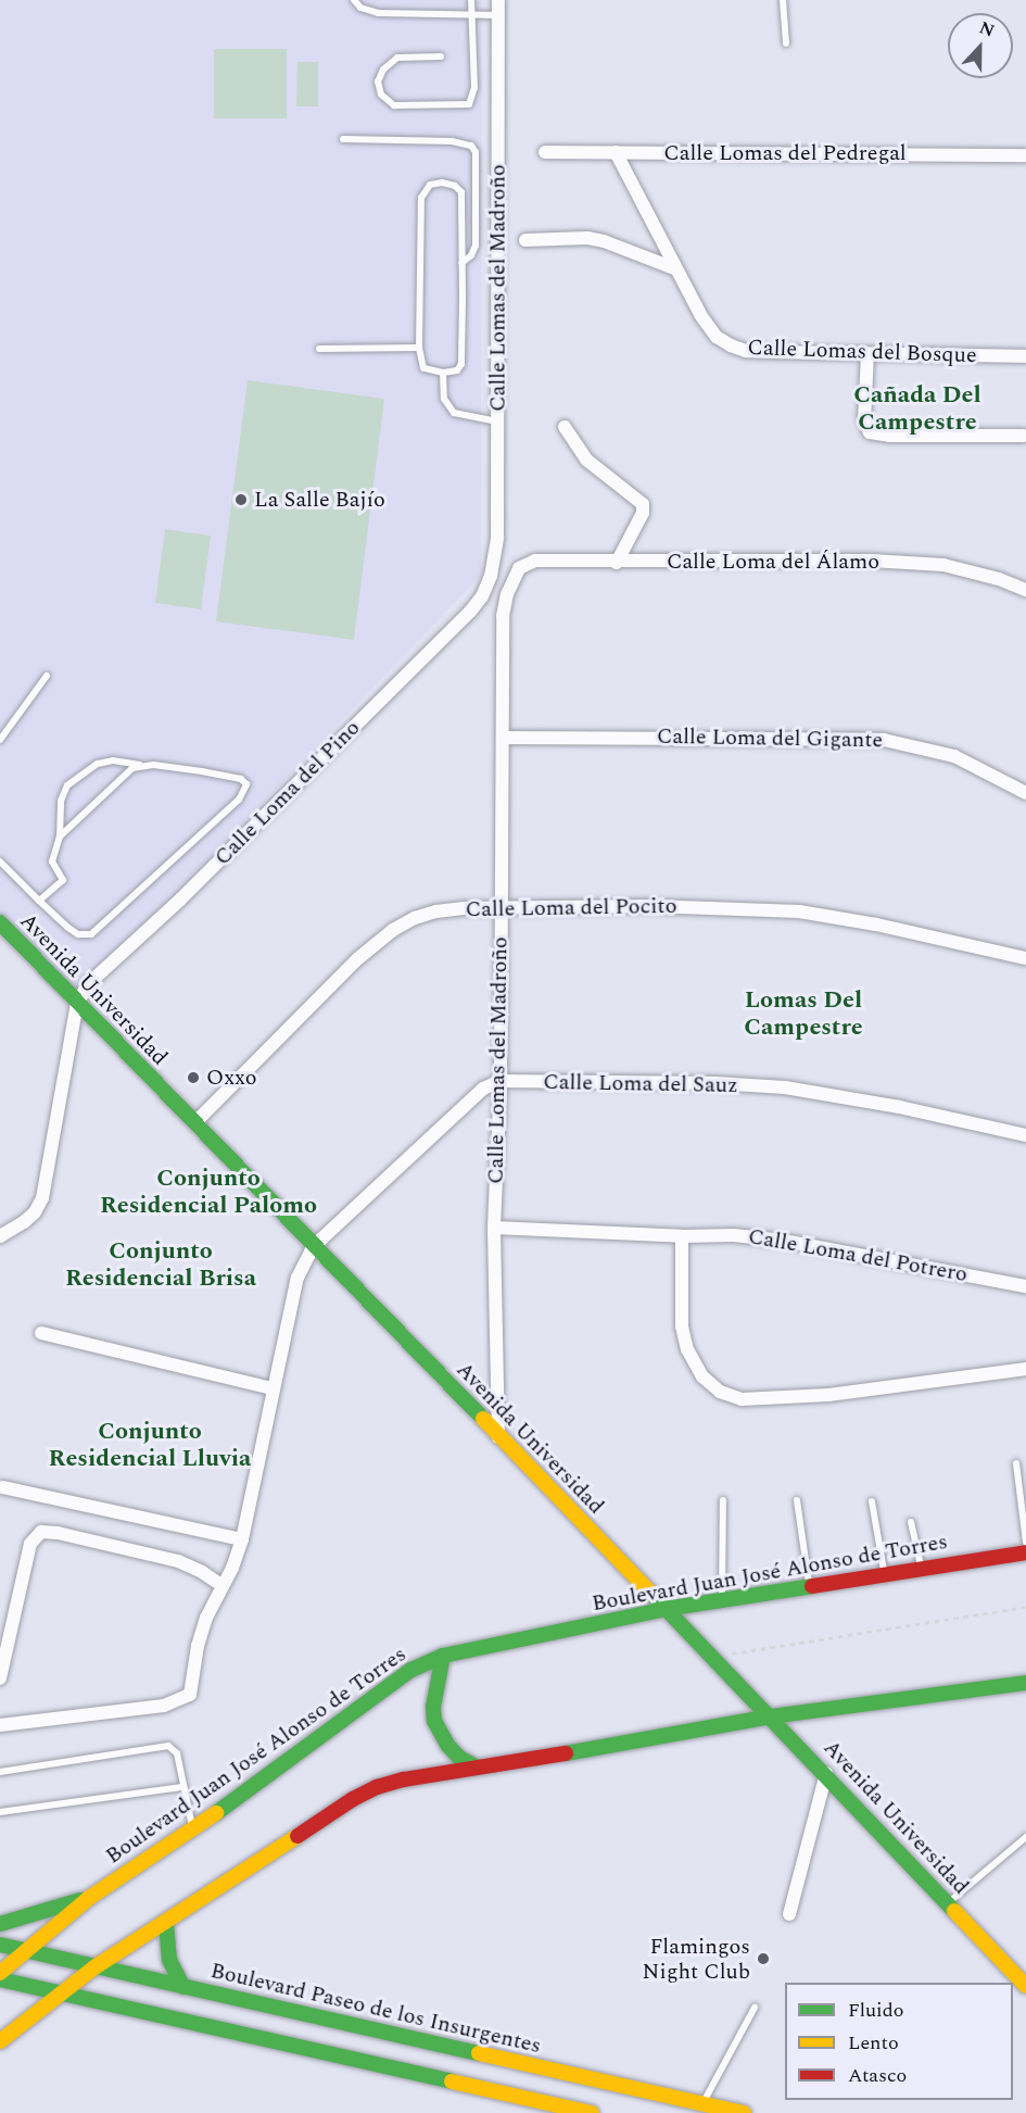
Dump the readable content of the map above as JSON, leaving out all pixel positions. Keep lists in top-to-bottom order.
{
  "streets": {
    "main road": ["Avenida Universidad", "Boulevard Juan José Alonso de Torres", "Boulevard Paseo de los Insurgentes"],
    "street": [
      "Calle Lomas del Pedregal",
      "Calle Lomas del Madroño",
      "Calle Lomas del Bosque",
      "Calle Loma del Álamo",
      "Calle Loma del Gigante",
      "Calle Loma del Pino",
      "Calle Loma del Pocito",
      "Calle Loma del Sauz",
      "Calle Loma del Potrero"
    ]
  },
  "crossings": [
    ["Calle Lomas del Pedregal", "Calle Lomas del Bosque"],
    ["Calle Lomas del Madroño", "Calle Loma del Álamo"],
    ["Calle Lomas del Madroño", "Calle Loma del Gigante"],
    ["Calle Lomas del Madroño", "Calle Loma del Pino"],
    ["Calle Lomas del Madroño", "Calle Loma del Pocito"],
    ["Calle Lomas del Madroño", "Avenida Universidad"],
    ["Calle Lomas del Madroño", "Calle Loma del Sauz"],
    ["Calle Lomas del Madroño", "Calle Loma del Potrero"],
    ["Calle Loma del Pino", "Avenida Universidad"],
    ["Calle Loma del Pocito", "Avenida Universidad"],
    ["Avenida Universidad", "Calle Loma del Sauz"],
    ["Avenida Universidad", "Boulevard Juan José Alonso de Torres"],
    ["Boulevard Juan José Alonso de Torres", "Boulevard Paseo de los Insurgentes"]
  ],
  "districts": [
    "Cañada Del Campestre",
    "Lomas Del Campestre",
    "Conjunto Residencial Palomo",
    "Conjunto Residencial Brisa",
    "Conjunto Residencial Lluvia"
  ],
  "places": ["La Salle Bajío", "Oxxo", "Flamingos Night Club"],
  "legend": ["Fluido", "Lento", "Atasco"],
  "north": "top"
}
